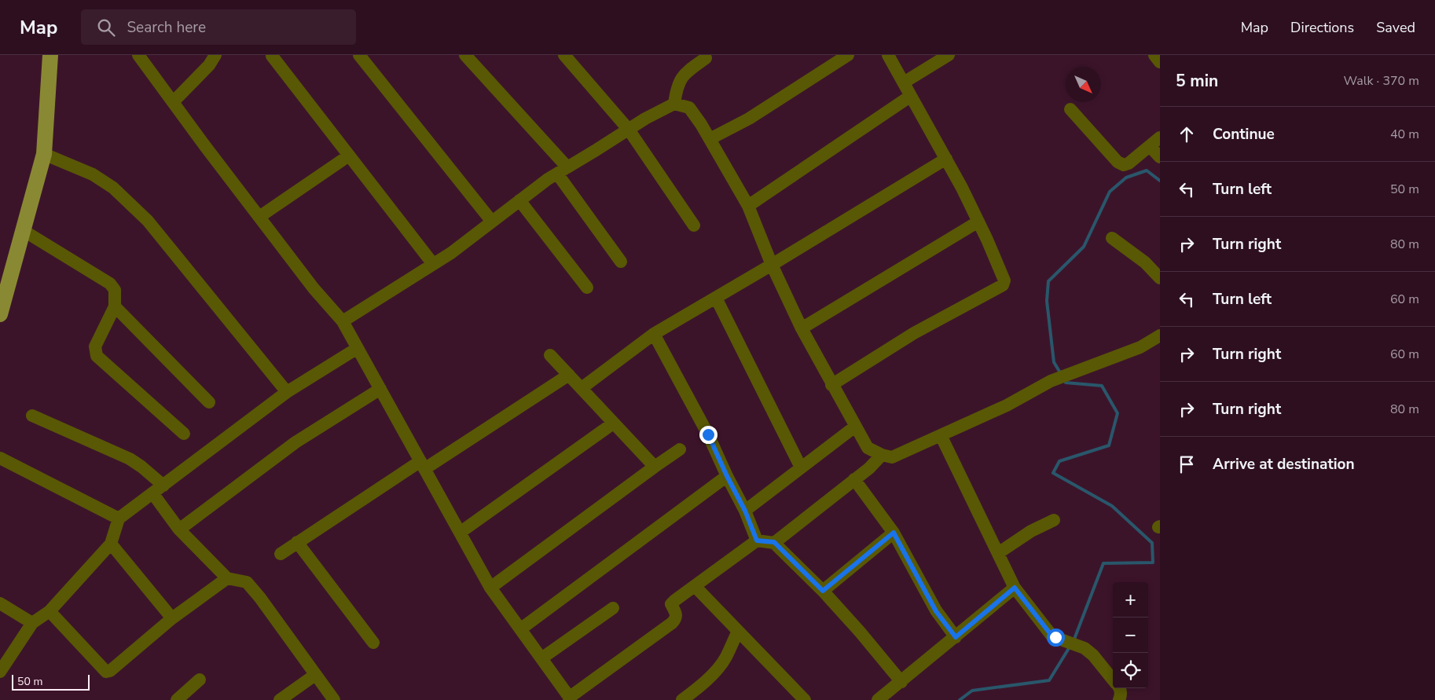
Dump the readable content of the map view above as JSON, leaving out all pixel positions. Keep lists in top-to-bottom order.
{
  "scale_bar": "50 m",
  "north": "bottom right",
  "page": {
    "header": "Map",
    "search": "Search here",
    "nav": ["Map", "Directions", "Saved"],
    "heading": ["5 min", "Walk · 370 m"],
    "list": [
      ["Continue", "40 m"],
      ["Turn left", "50 m"],
      ["Turn right", "80 m"],
      ["Turn left", "60 m"],
      ["Turn right", "60 m"],
      ["Turn right", "80 m"],
      "Arrive at destination"
    ],
    "map_buttons": ["+", "−"],
    "scale": "50 m"
  }
}
